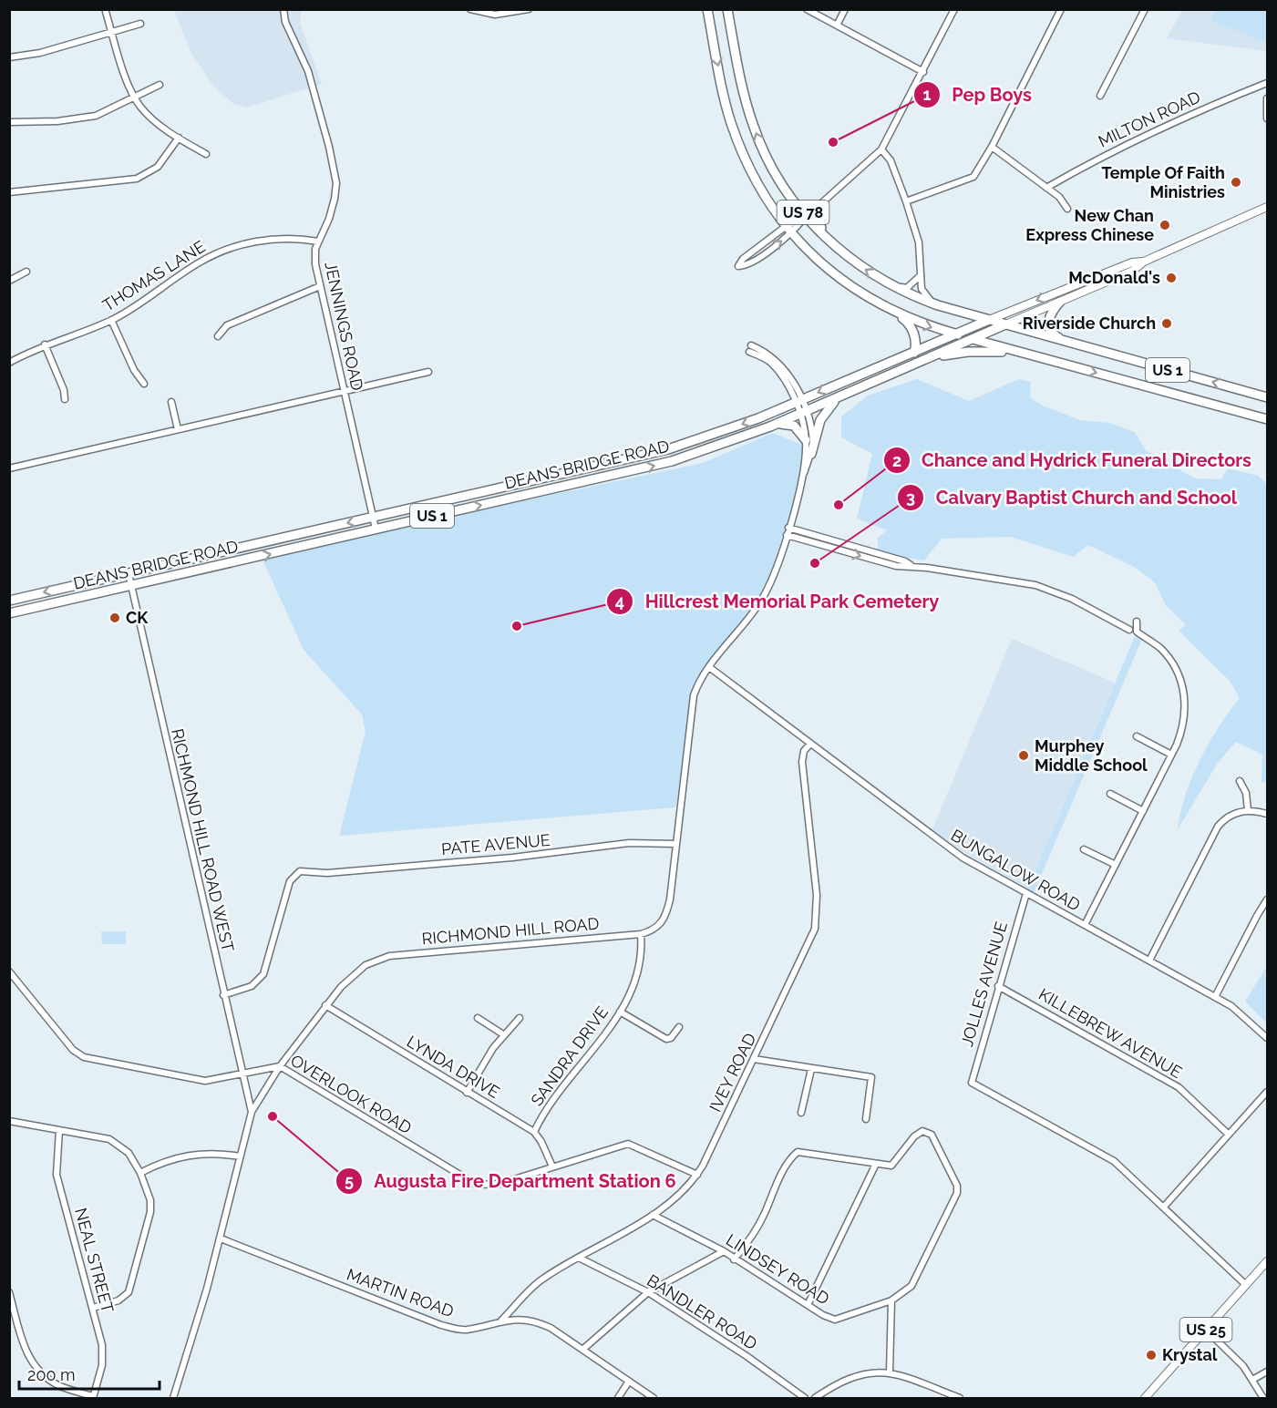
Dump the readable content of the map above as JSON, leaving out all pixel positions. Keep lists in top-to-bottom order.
{
  "streets": {
    "highway": ["US 78", "US 1", "DEANS BRIDGE ROAD"],
    "main road": ["US 25"],
    "street": [
      "MILTON ROAD",
      "THOMAS LANE",
      "JENNINGS ROAD",
      "RICHMOND HILL ROAD WEST",
      "PATE AVENUE",
      "BUNGALOW ROAD",
      "RICHMOND HILL ROAD",
      "JOLLES AVENUE",
      "KILLEBREW AVENUE",
      "SANDRA DRIVE",
      "LYNDA DRIVE",
      "IVEY ROAD",
      "OVERLOOK ROAD",
      "NEAL STREET",
      "LINDSEY ROAD",
      "MARTIN ROAD",
      "BANDLER ROAD"
    ]
  },
  "crossings": [
    ["US 78", "US 1"],
    ["US 78", "DEANS BRIDGE ROAD"],
    ["THOMAS LANE", "JENNINGS ROAD"],
    ["JENNINGS ROAD", "DEANS BRIDGE ROAD"],
    ["US 1", "DEANS BRIDGE ROAD"],
    ["DEANS BRIDGE ROAD", "RICHMOND HILL ROAD WEST"],
    ["DEANS BRIDGE ROAD", "RICHMOND HILL ROAD"],
    ["RICHMOND HILL ROAD WEST", "PATE AVENUE"],
    ["RICHMOND HILL ROAD WEST", "RICHMOND HILL ROAD"],
    ["RICHMOND HILL ROAD WEST", "OVERLOOK ROAD"],
    ["PATE AVENUE", "RICHMOND HILL ROAD"],
    ["BUNGALOW ROAD", "RICHMOND HILL ROAD"],
    ["BUNGALOW ROAD", "JOLLES AVENUE"],
    ["BUNGALOW ROAD", "IVEY ROAD"],
    ["RICHMOND HILL ROAD", "SANDRA DRIVE"],
    ["RICHMOND HILL ROAD", "LYNDA DRIVE"],
    ["RICHMOND HILL ROAD", "OVERLOOK ROAD"],
    ["RICHMOND HILL ROAD", "MARTIN ROAD"],
    ["JOLLES AVENUE", "KILLEBREW AVENUE"],
    ["SANDRA DRIVE", "LYNDA DRIVE"],
    ["IVEY ROAD", "OVERLOOK ROAD"],
    ["IVEY ROAD", "LINDSEY ROAD"],
    ["IVEY ROAD", "MARTIN ROAD"],
    ["IVEY ROAD", "BANDLER ROAD"]
  ],
  "places": [
    "Pep Boys",
    "Temple Of Faith Ministries",
    "New Chan Express Chinese",
    "McDonald's",
    "Riverside Church",
    "Chance and Hydrick Funeral Directors",
    "Calvary Baptist Church and School",
    "CK",
    "Hillcrest Memorial Park Cemetery",
    "Murphey Middle School",
    "Augusta Fire Department Station 6",
    "Krystal"
  ],
  "scale_bar": "200 m"
}
